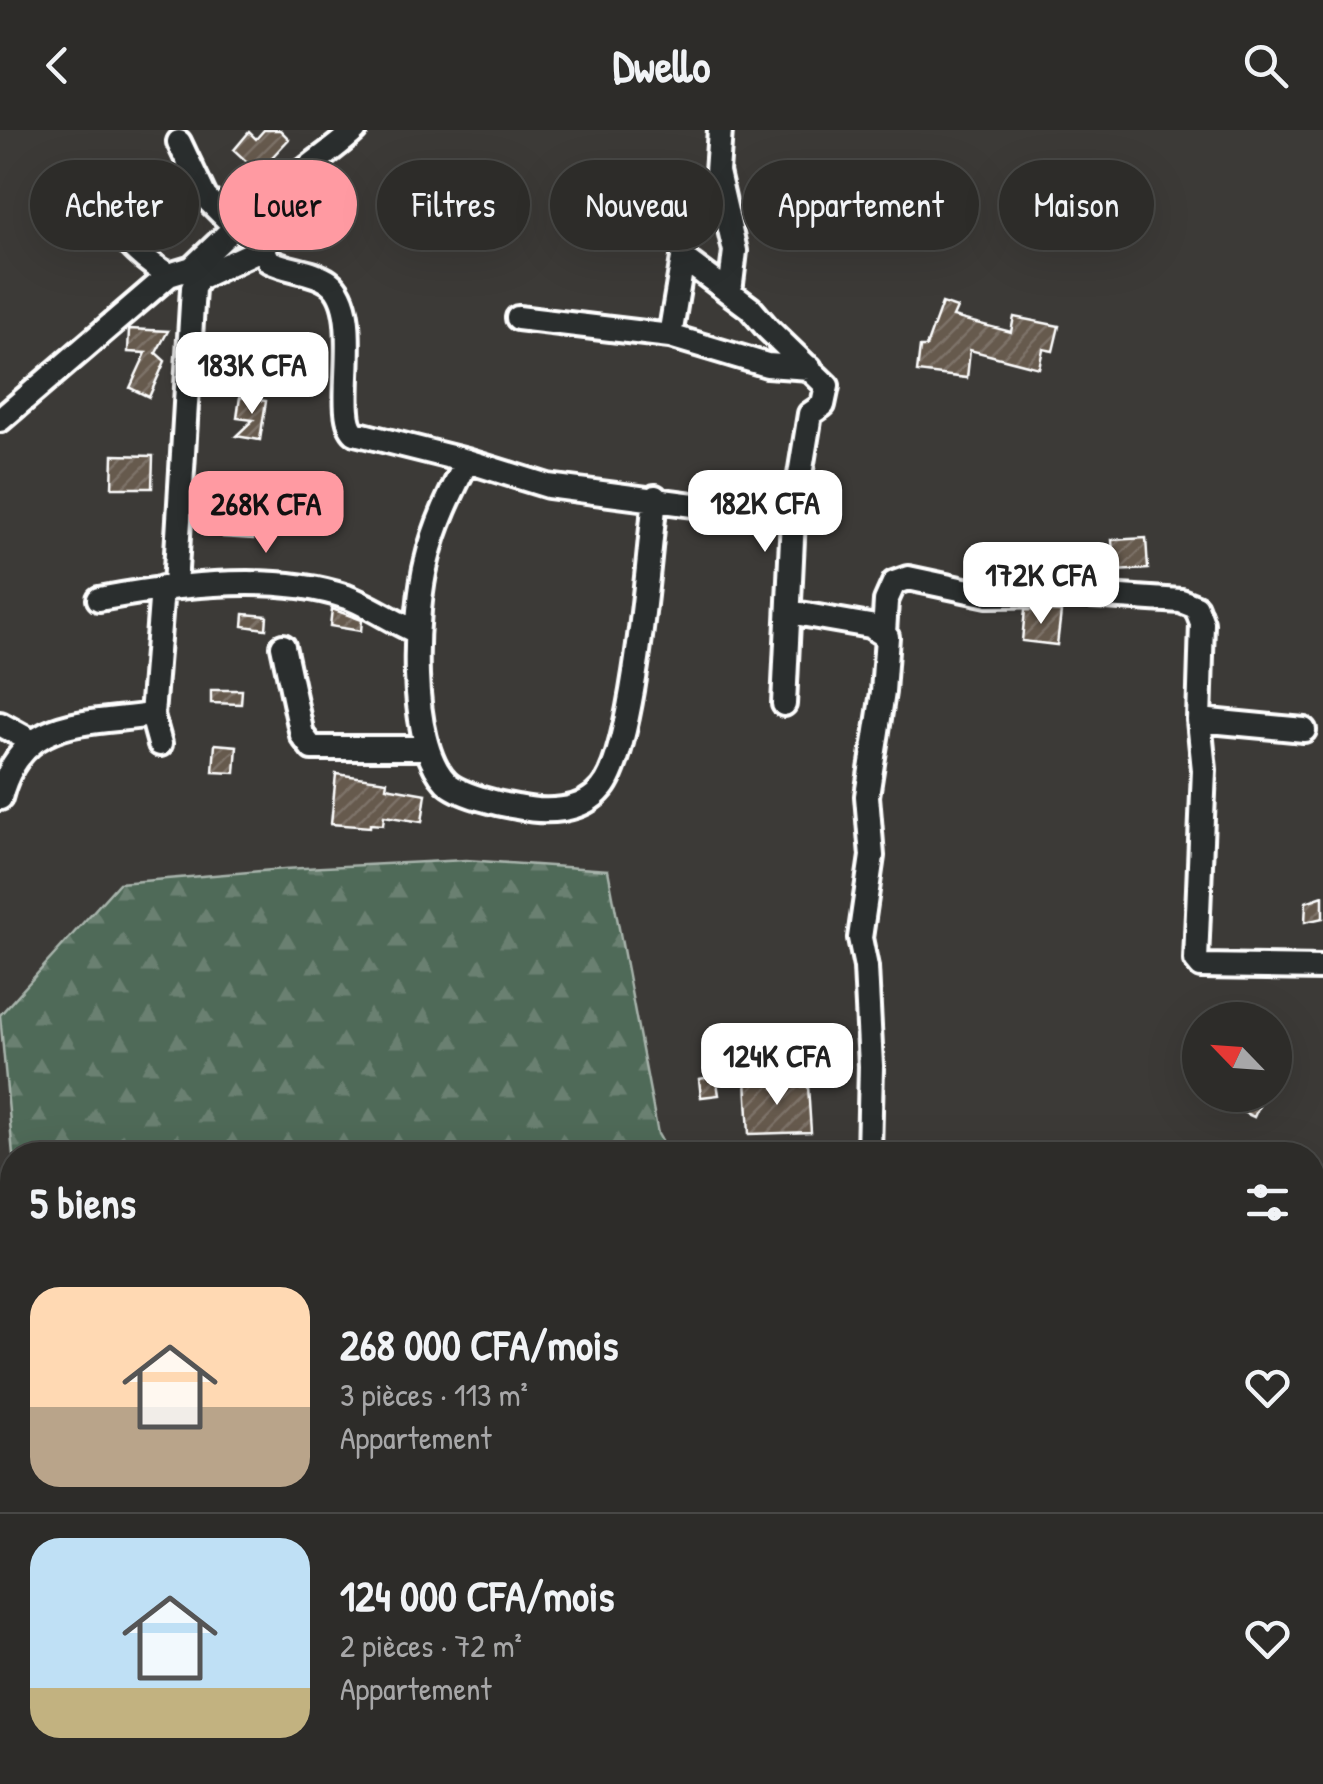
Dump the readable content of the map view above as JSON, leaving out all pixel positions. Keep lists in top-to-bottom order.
{
  "north": "top left",
  "page": {
    "header": "Dwello",
    "chip": [
      "Acheter",
      "Louer",
      "Filtres",
      "Nouveau",
      "Appartement",
      "Maison"
    ],
    "price": [
      "183K CFA",
      "182K CFA",
      "268K CFA",
      "172K CFA",
      "124K CFA"
    ],
    "heading": "5 biens",
    "list": [
      {
        "name": "268 000 CFA/mois",
        "note": "3 pièces · 113 m² · Appartement"
      },
      {
        "name": "124 000 CFA/mois",
        "note": "2 pièces · 72 m² · Appartement"
      }
    ]
  }
}
